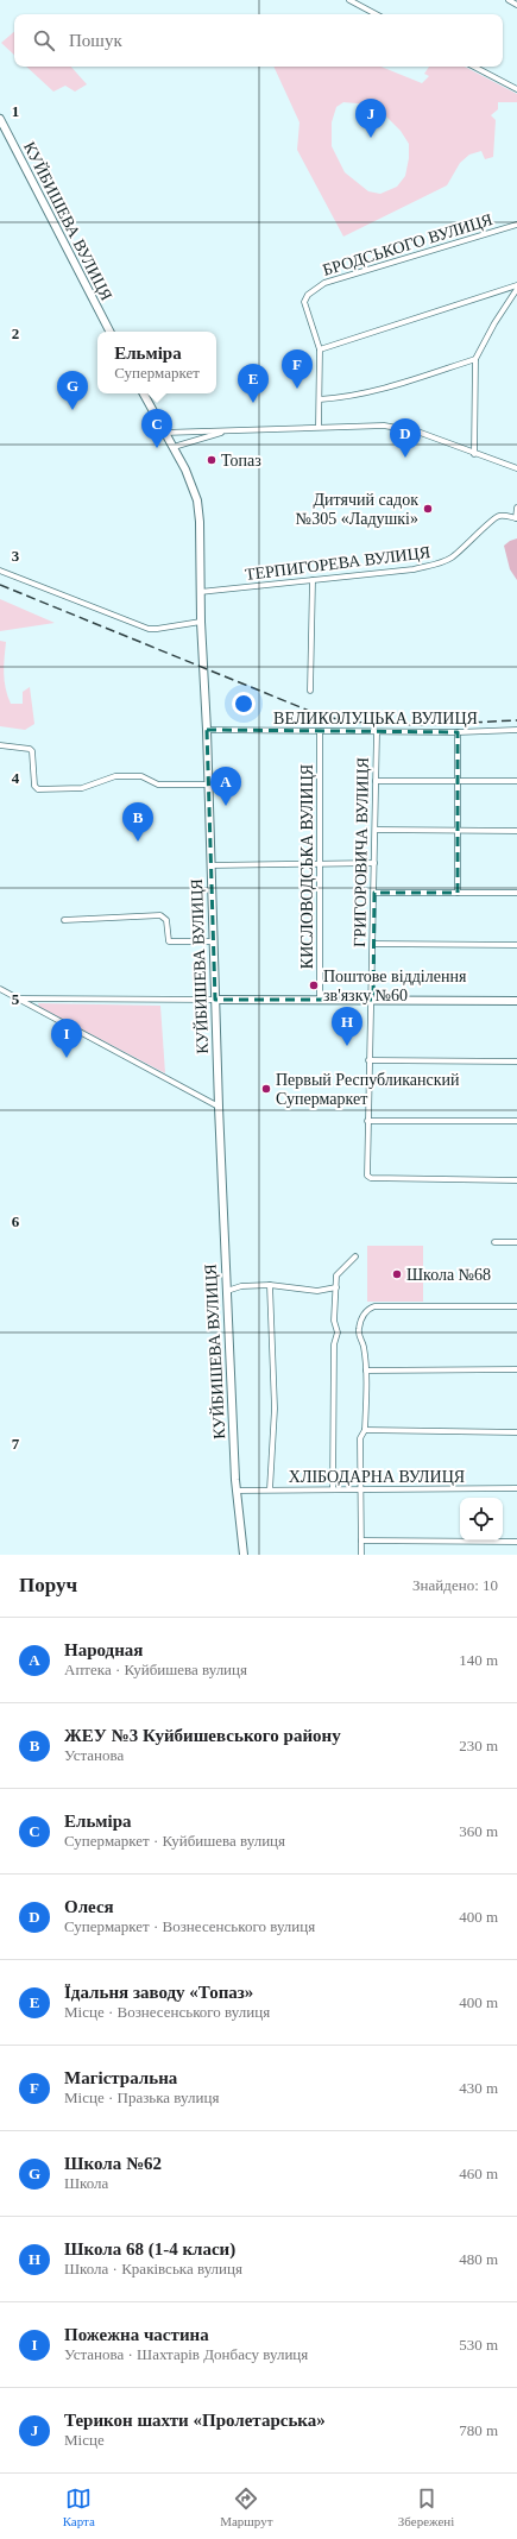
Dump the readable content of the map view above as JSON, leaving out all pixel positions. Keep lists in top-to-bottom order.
{
  "streets": {
    "main road": ["КУЙБИШЕВА ВУЛИЦЯ"],
    "street": [
      "БРОДСЬКОГО ВУЛИЦЯ",
      "ТЕРПИГОРЕВА ВУЛИЦЯ",
      "ВЕЛИКОЛУЦЬКА ВУЛИЦЯ",
      "ГРИГОРОВИЧА ВУЛИЦЯ",
      "КИСЛОВОДСЬКА ВУЛИЦЯ",
      "ХЛІБОДАРНА ВУЛИЦЯ"
    ]
  },
  "crossings": [
    ["КУЙБИШЕВА ВУЛИЦЯ", "ТЕРПИГОРЕВА ВУЛИЦЯ"],
    ["КУЙБИШЕВА ВУЛИЦЯ", "ВЕЛИКОЛУЦЬКА ВУЛИЦЯ"],
    ["КУЙБИШЕВА ВУЛИЦЯ", "ХЛІБОДАРНА ВУЛИЦЯ"],
    ["ВЕЛИКОЛУЦЬКА ВУЛИЦЯ", "ГРИГОРОВИЧА ВУЛИЦЯ"],
    ["ВЕЛИКОЛУЦЬКА ВУЛИЦЯ", "КИСЛОВОДСЬКА ВУЛИЦЯ"]
  ],
  "places": [
    "Топаз",
    "Дитячий садок №305 «Ладушкі»",
    "Поштове відділення зв'язку №60",
    "Первый Республиканский Супермаркет",
    "Школа №68"
  ],
  "page": {
    "search": "Пошук",
    "pins": [
      "J",
      "F",
      "E",
      "G",
      "C",
      "D",
      "A",
      "B",
      "H",
      "I"
    ],
    "popup": ["Ельміра", "Супермаркет"],
    "heading": ["Поруч", "Знайдено: 10"],
    "list": [
      {
        "mark": "A",
        "name": "Народная",
        "note": "Аптека · Куйбишева вулиця",
        "value": "140 m"
      },
      {
        "mark": "B",
        "name": "ЖЕУ №3 Куйбишевського району",
        "note": "Установа",
        "value": "230 m"
      },
      {
        "mark": "C",
        "name": "Ельміра",
        "note": "Супермаркет · Куйбишева вулиця",
        "value": "360 m"
      },
      {
        "mark": "D",
        "name": "Олеся",
        "note": "Супермаркет · Вознесенського вулиця",
        "value": "400 m"
      },
      {
        "mark": "E",
        "name": "Їдальня заводу «Топаз»",
        "note": "Місце · Вознесенського вулиця",
        "value": "400 m"
      },
      {
        "mark": "F",
        "name": "Магістральна",
        "note": "Місце · Празька вулиця",
        "value": "430 m"
      },
      {
        "mark": "G",
        "name": "Школа №62",
        "note": "Школа",
        "value": "460 m"
      },
      {
        "mark": "H",
        "name": "Школа 68 (1-4 класи)",
        "note": "Школа · Краківська вулиця",
        "value": "480 m"
      },
      {
        "mark": "I",
        "name": "Пожежна частина",
        "note": "Установа · Шахтарів Донбасу вулиця",
        "value": "530 m"
      },
      {
        "mark": "J",
        "name": "Терикон шахти «Пролетарська»",
        "note": "Місце",
        "value": "780 m"
      }
    ],
    "nav": ["Карта", "Маршрут", "Збережені"]
  },
  "grid": {
    "rows": [
      "1",
      "2",
      "3",
      "4",
      "5",
      "6",
      "7"
    ]
  }
}
